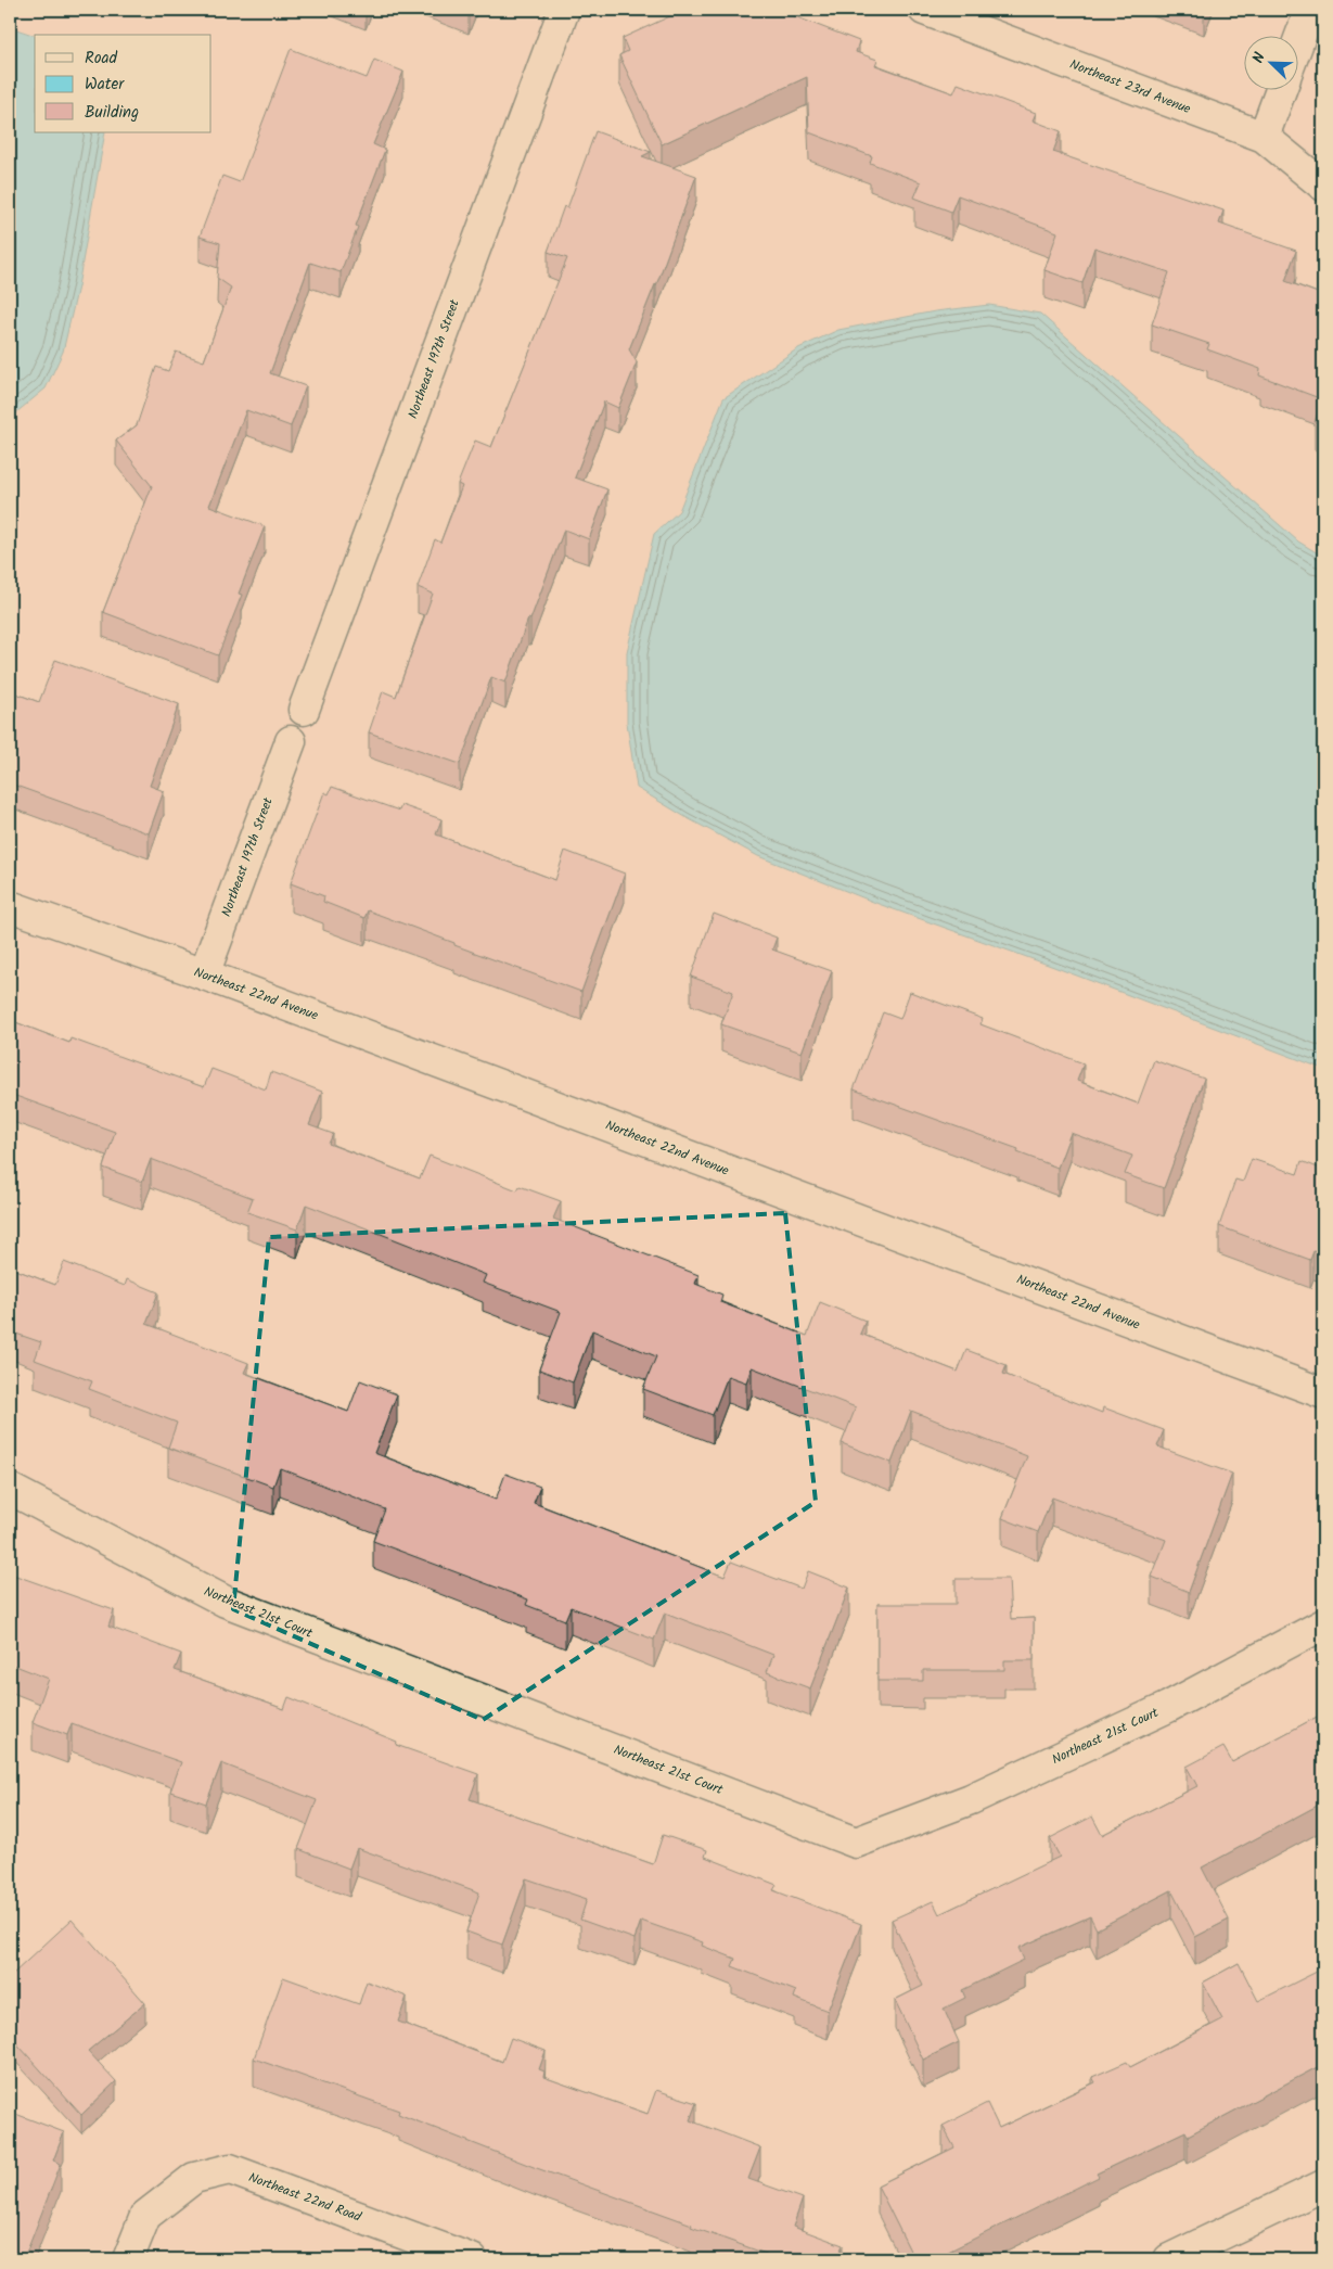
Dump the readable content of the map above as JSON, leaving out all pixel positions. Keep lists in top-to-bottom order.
{
  "streets": {
    "street": [
      "Northeast 23rd Avenue",
      "Northeast 197th Street",
      "Northeast 22nd Avenue",
      "Northeast 21st Court",
      "Northeast 22nd Road"
    ]
  },
  "crossings": [
    ["Northeast 197th Street", "Northeast 22nd Avenue"]
  ],
  "legend": ["Road", "Water", "Building"],
  "north": "top left"
}
